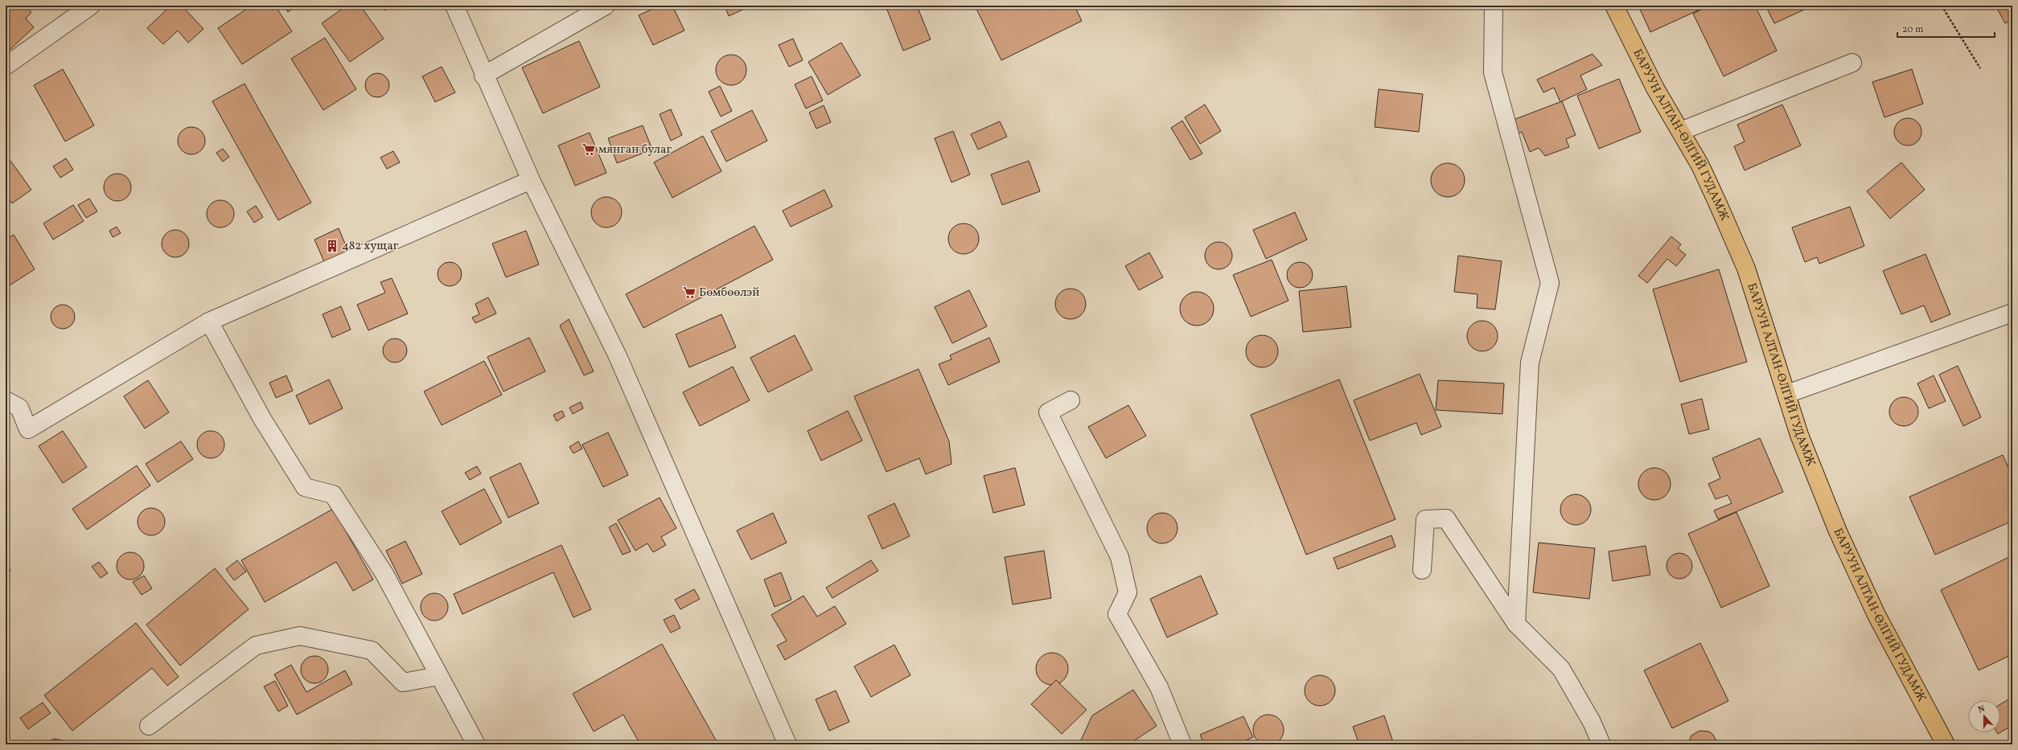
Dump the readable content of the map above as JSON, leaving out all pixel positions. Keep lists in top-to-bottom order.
{
  "streets": {
    "main road": ["БАРУУН АЛТАН-ӨЛГИЙ ГУДАМЖ"]
  },
  "places": {
    "supermarket": ["мянган булаг", "Бөмбөөлэй"],
    "building": ["482 хущаг"]
  },
  "scale_bar": "20 m",
  "north": "top"
}
